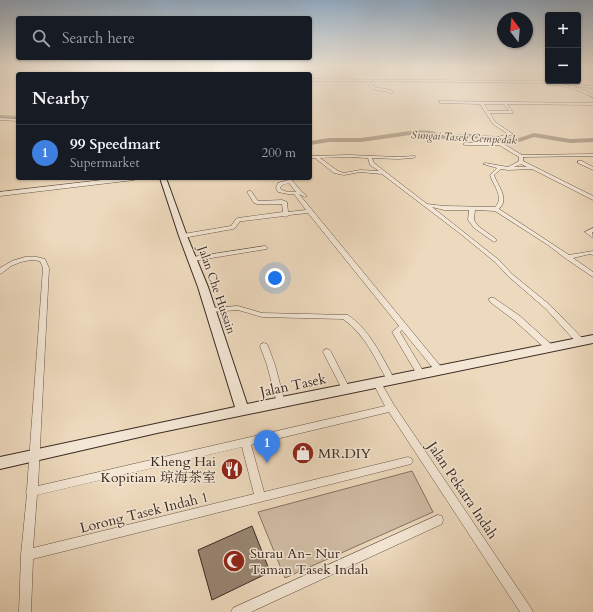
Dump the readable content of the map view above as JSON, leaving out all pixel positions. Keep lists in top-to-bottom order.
{
  "streets": {
    "main road": ["Jalan Che Hussain", "Jalan Tasek"],
    "street": ["Jalan Pekatra Indah", "Lorong Tasek Indah 1"]
  },
  "crossings": [
    ["Jalan Che Hussain", "Jalan Tasek"],
    ["Jalan Tasek", "Jalan Pekatra Indah"]
  ],
  "water": ["Sungai Tasek Cempedak"],
  "places": {
    "shop": ["MR.DIY"],
    "restaurant": ["Kheng Hai Kopitiam 琼海茶室"],
    "mosque": ["Surau An- Nur Taman Tasek Indah"]
  },
  "north": "top",
  "page": {
    "map_buttons": ["+", "−"],
    "search": "Search here",
    "heading": "Nearby",
    "list": [
      {
        "mark": "1",
        "name": "99 Speedmart",
        "note": "Supermarket",
        "value": "200 m"
      }
    ],
    "pins": "1"
  }
}
